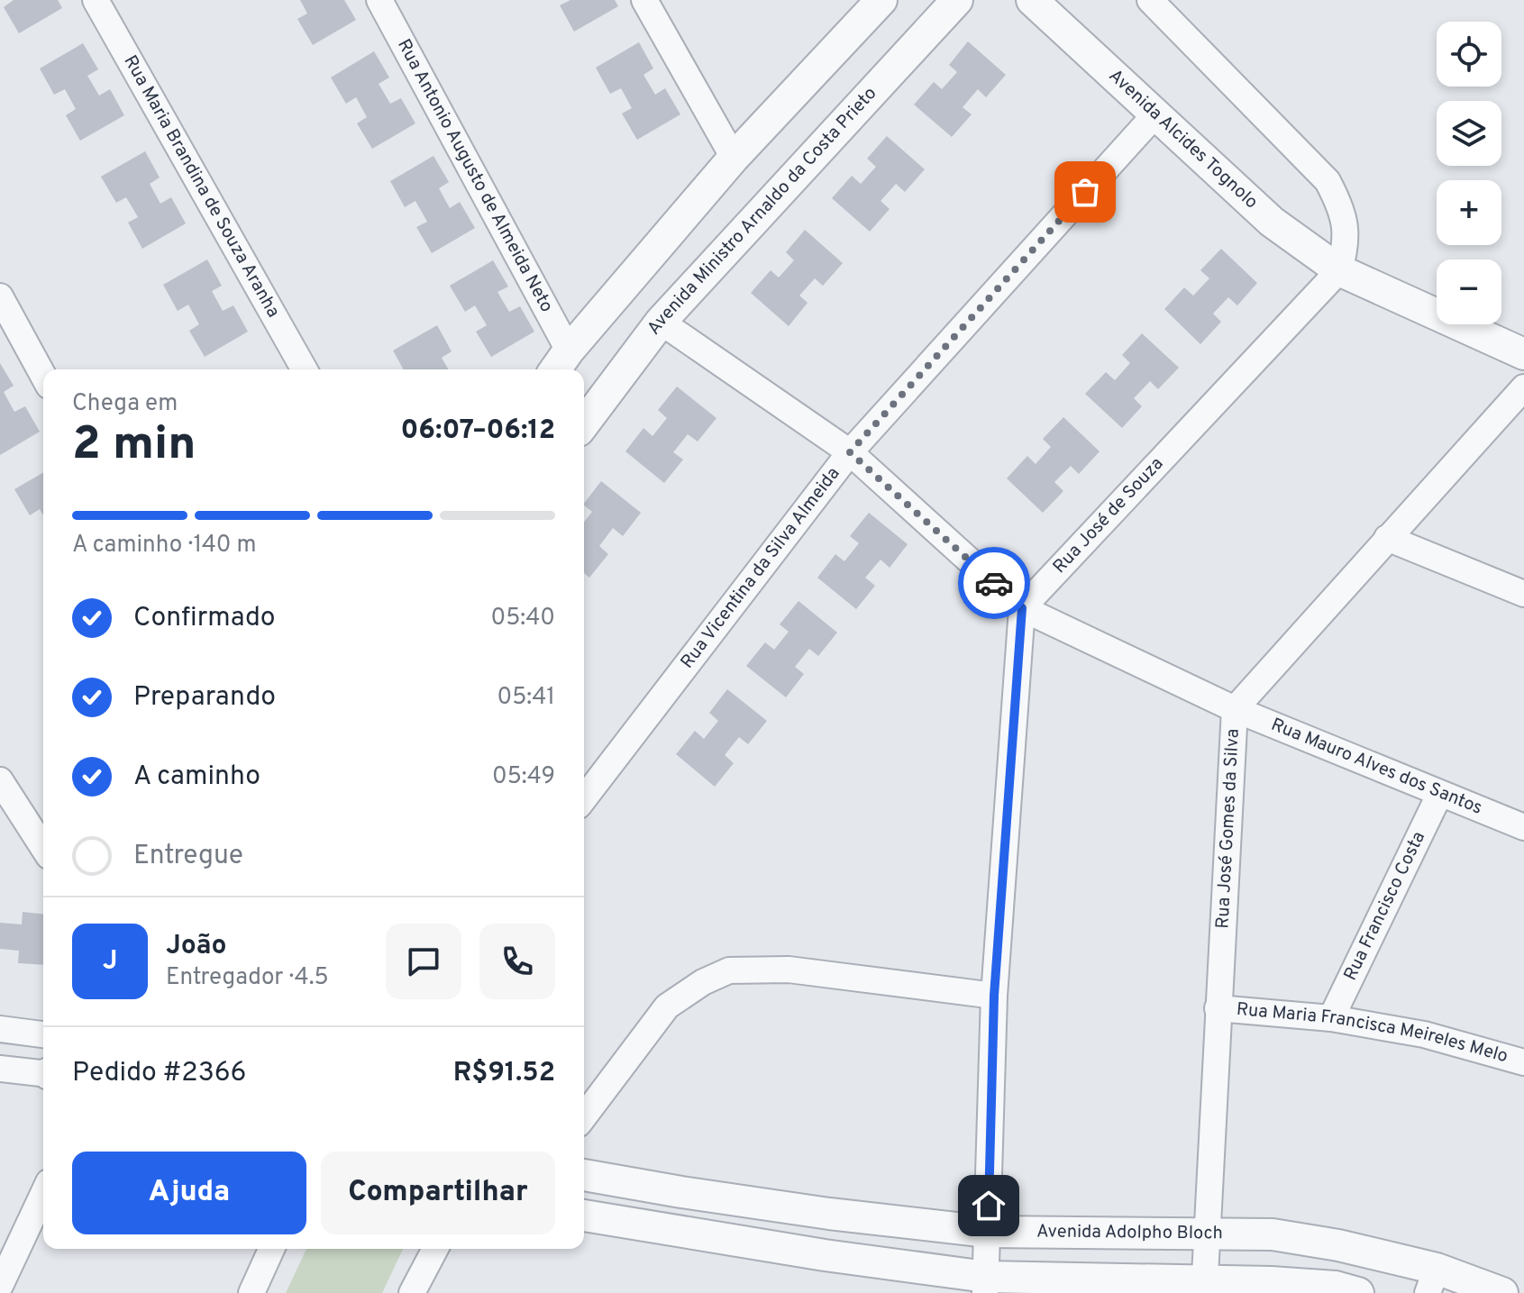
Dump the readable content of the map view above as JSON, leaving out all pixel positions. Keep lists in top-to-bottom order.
{
  "streets": {
    "street": [
      "Avenida Alcides Tognolo",
      "Rua Antonio Augusto de Almeida Neto",
      "Rua Maria Brandina de Souza Aranha",
      "Avenida Ministro Arnaldo da Costa Prieto",
      "Rua José de Souza",
      "Rua Vicentina da Silva Almeida",
      "Rua Mauro Alves dos Santos",
      "Rua José Gomes da Silva",
      "Rua Francisco Costa",
      "Rua Maria Francisca Meireles Melo",
      "Avenida Adolpho Bloch"
    ]
  },
  "crossings": [
    ["Avenida Alcides Tognolo", "Rua José de Souza"],
    ["Avenida Alcides Tognolo", "Rua Vicentina da Silva Almeida"],
    ["Avenida Ministro Arnaldo da Costa Prieto", "Rua Mauro Alves dos Santos"],
    ["Rua José de Souza", "Rua Mauro Alves dos Santos"],
    ["Rua Vicentina da Silva Almeida", "Rua Mauro Alves dos Santos"],
    ["Rua Mauro Alves dos Santos", "Rua José Gomes da Silva"],
    ["Rua Mauro Alves dos Santos", "Rua Francisco Costa"],
    ["Rua José Gomes da Silva", "Rua Maria Francisca Meireles Melo"],
    ["Rua José Gomes da Silva", "Avenida Adolpho Bloch"],
    ["Rua Francisco Costa", "Rua Maria Francisca Meireles Melo"]
  ],
  "page": {
    "map_buttons": ["+", "−"],
    "heading": ["2 min", "Chega em", "06:07–06:12"],
    "panel": [
      "João",
      "Entregador · 4.5",
      "Pedido #2366",
      "R$91.52"
    ],
    "bar": "A caminho · 140 m",
    "list": [
      ["Confirmado", "05:40"],
      ["Preparando", "05:41"],
      ["A caminho", "05:49"],
      "Entregue"
    ],
    "round": "J",
    "buttons": ["Ajuda", "Compartilhar"]
  }
}
